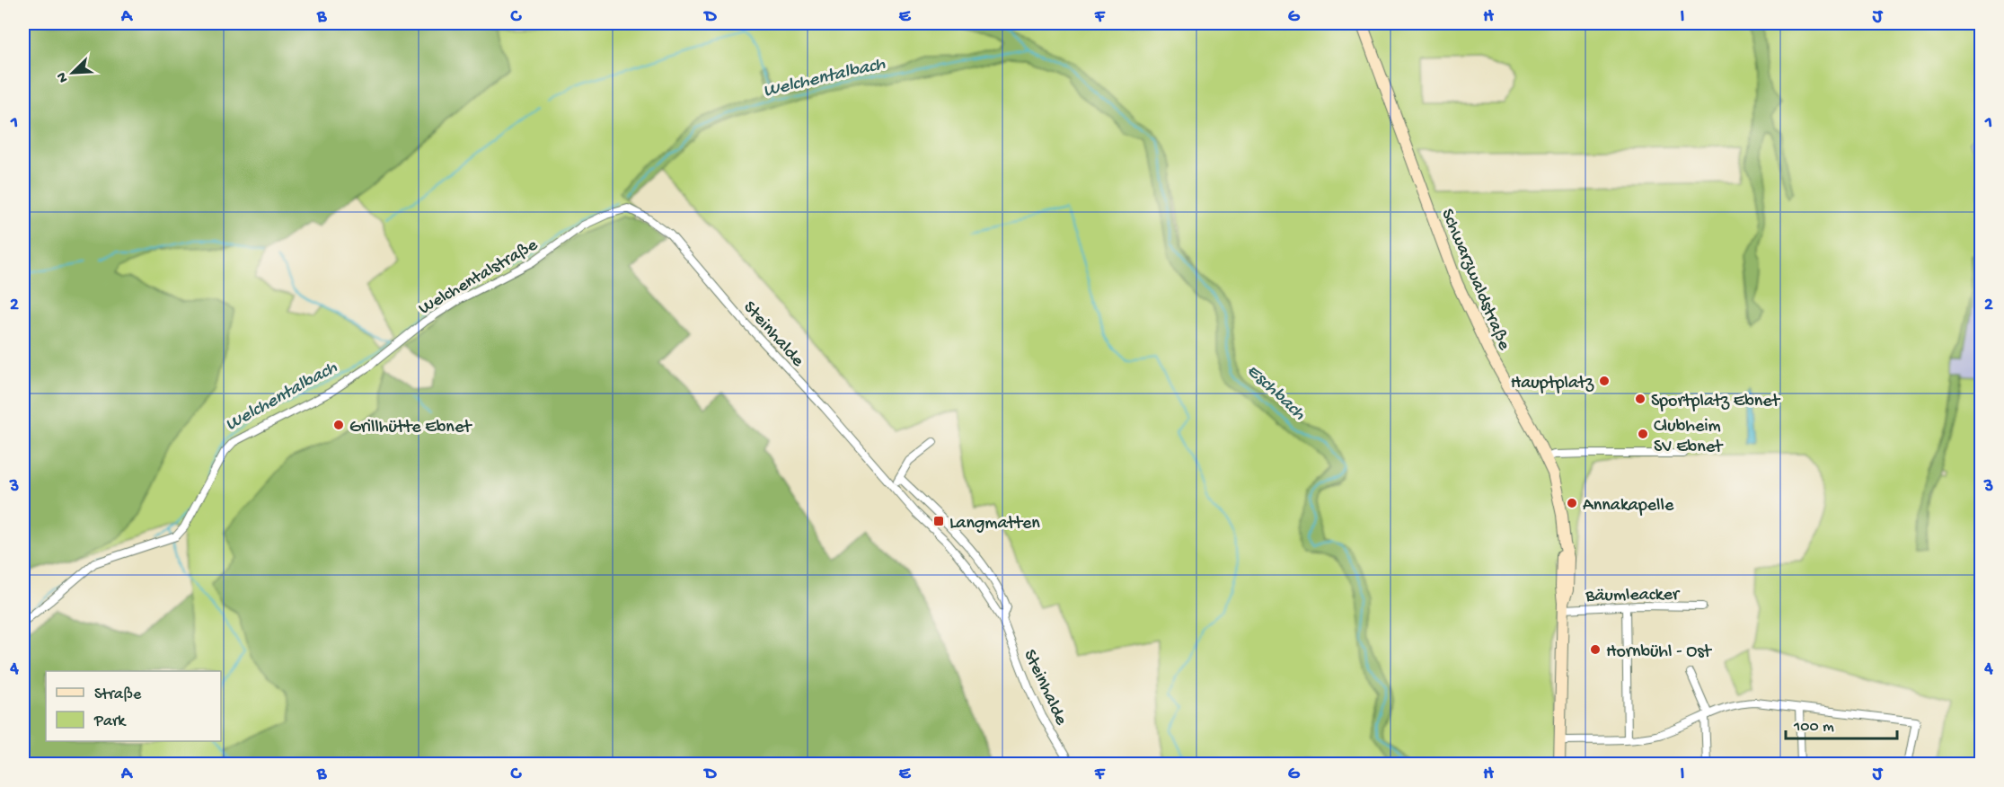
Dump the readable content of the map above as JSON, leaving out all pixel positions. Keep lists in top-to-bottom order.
{
  "streets": {
    "main road": ["Schwarzwaldstraße"],
    "street": ["Welchentalstraße", "Steinhalde", "Bäumleacker"]
  },
  "crossings": [
    ["Welchentalstraße", "Steinhalde"],
    ["Schwarzwaldstraße", "Bäumleacker"]
  ],
  "water": ["Welchentalbach", "Eschbach"],
  "places": {
    "other": [
      "Hauptplatz",
      "Sportplatz Ebnet",
      "Grillhütte Ebnet",
      "Clubheim SV Ebnet",
      "Annakapelle",
      "Hornbühl - Ost"
    ],
    "transit": ["Langmatten"]
  },
  "legend": ["Straße", "Park"],
  "scale_bar": "100 m",
  "north": "bottom left",
  "grid": {
    "columns": [
      "A",
      "B",
      "C",
      "D",
      "E",
      "F",
      "G",
      "H",
      "I",
      "J"
    ],
    "rows": [
      "1",
      "2",
      "3",
      "4"
    ]
  }
}
